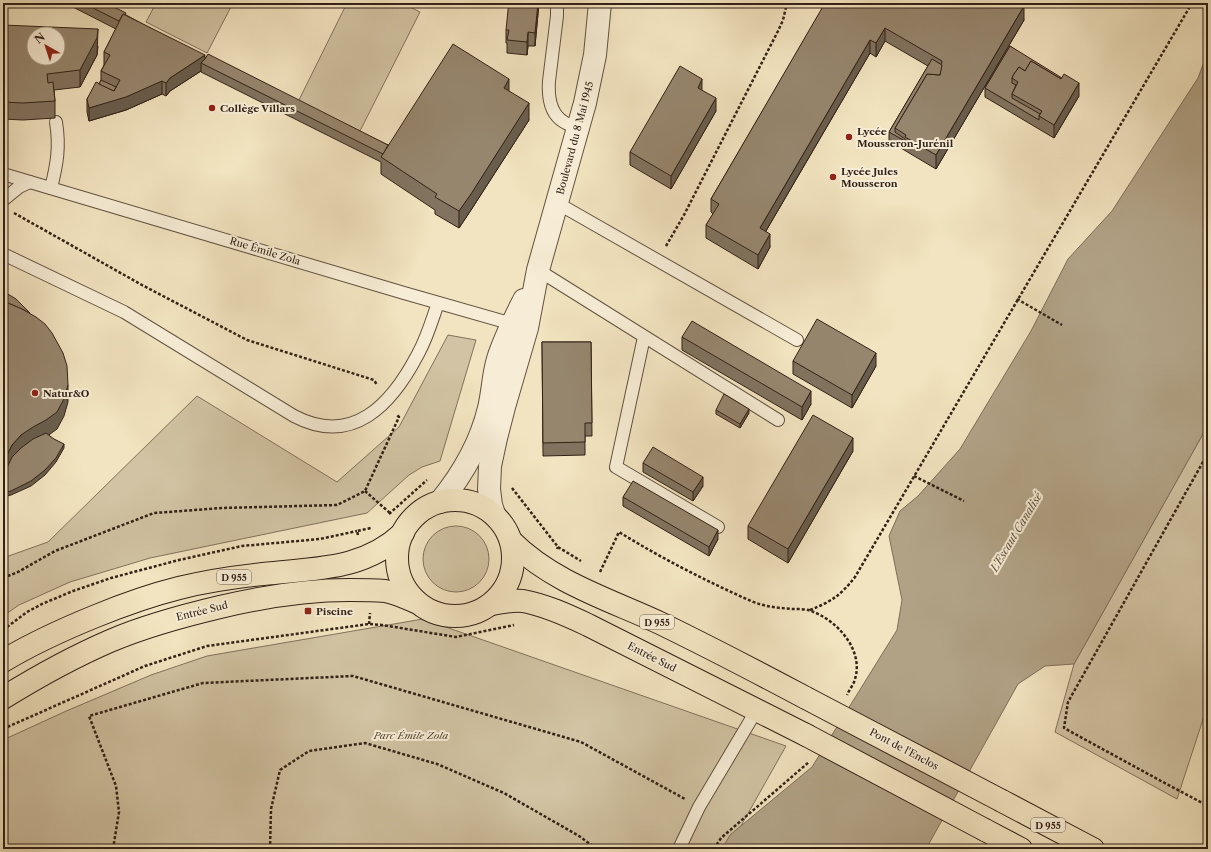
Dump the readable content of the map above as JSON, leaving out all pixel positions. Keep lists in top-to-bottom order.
{
  "streets": {
    "main road": ["D 955", "Entrée Sud", "Pont de l'Enclos"],
    "street": ["Boulevard du 8 Mai 1945"],
    "lane": ["Rue Émile Zola"]
  },
  "crossings": [
    ["Boulevard du 8 Mai 1945", "Rue Émile Zola"],
    ["Boulevard du 8 Mai 1945", "D 955"],
    ["Boulevard du 8 Mai 1945", "Entrée Sud"],
    ["Boulevard du 8 Mai 1945", "Pont de l'Enclos"],
    ["D 955", "Entrée Sud"],
    ["D 955", "Pont de l'Enclos"],
    ["Entrée Sud", "Pont de l'Enclos"]
  ],
  "water": ["L'Escaut Canalisé"],
  "parks": ["Parc Émile Zola"],
  "places": {
    "other": [
      "Collège Villars",
      "Lycée Mousseron-Jurénil",
      "Lycée Jules Mousseron",
      "Natur&O"
    ],
    "transit": ["Piscine"]
  },
  "north": "top left"
}
